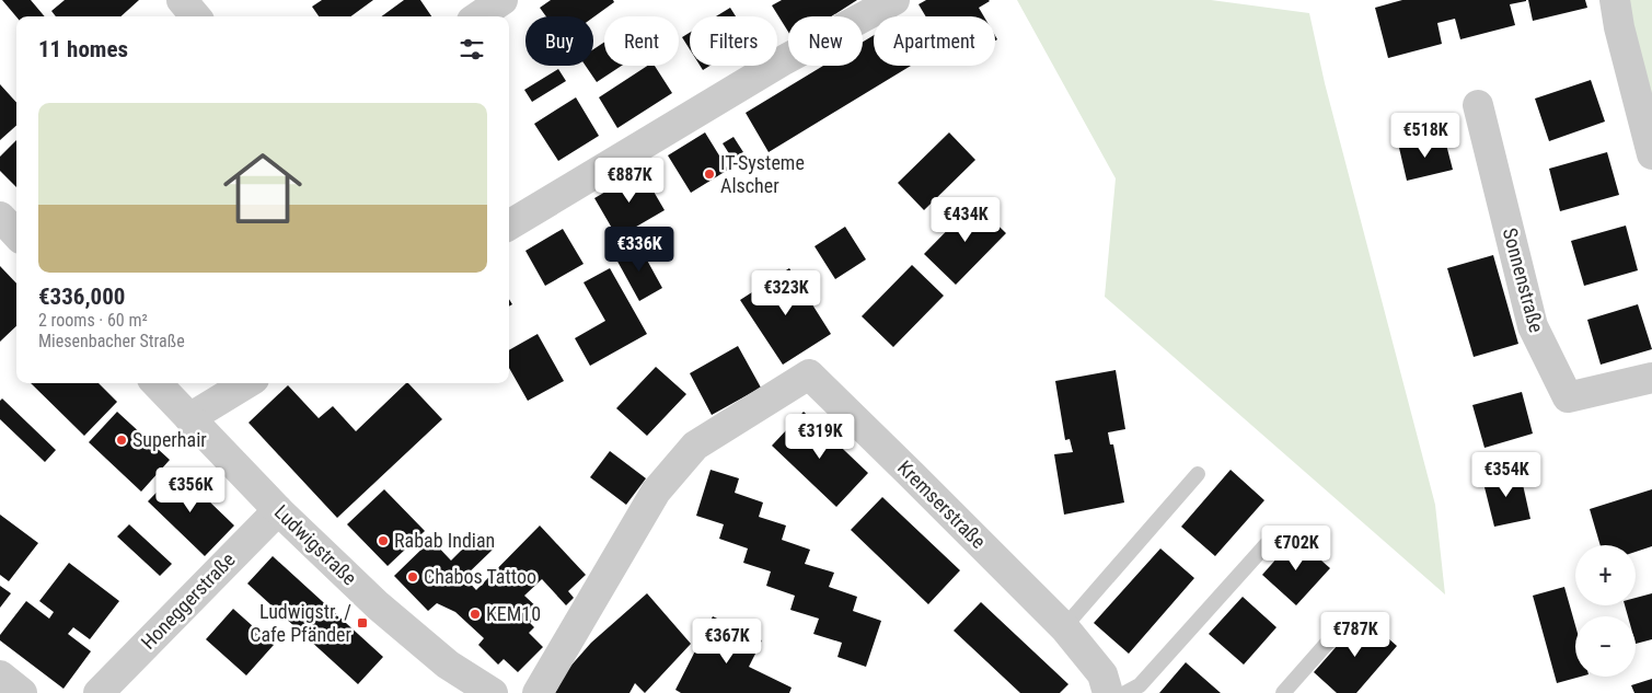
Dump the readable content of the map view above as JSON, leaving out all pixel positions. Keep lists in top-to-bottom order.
{
  "streets": {
    "street": [
      "Sonnenstraße",
      "Kremserstraße",
      "Ludwigstraße",
      "Honeggerstraße"
    ]
  },
  "crossings": [
    ["Ludwigstraße", "Honeggerstraße"]
  ],
  "places": {
    "other": [
      "IT-Systeme Alscher",
      "Superhair",
      "Rabab Indian",
      "Chabos Tattoo",
      "KEM10"
    ],
    "transit": ["Ludwigstr. / Cafe Pfänder"]
  },
  "page": {
    "chip": [
      "Buy",
      "Rent",
      "Filters",
      "New",
      "Apartment"
    ],
    "heading": "11 homes",
    "list": [
      {
        "name": "€336,000",
        "note": "2 rooms · 60 m² · Miesenbacher Straße"
      }
    ],
    "price": [
      "€518K",
      "€887K",
      "€434K",
      "€336K",
      "€323K",
      "€319K",
      "€354K",
      "€356K",
      "€702K",
      "€787K",
      "€367K"
    ],
    "map_buttons": ["+", "−"]
  }
}
